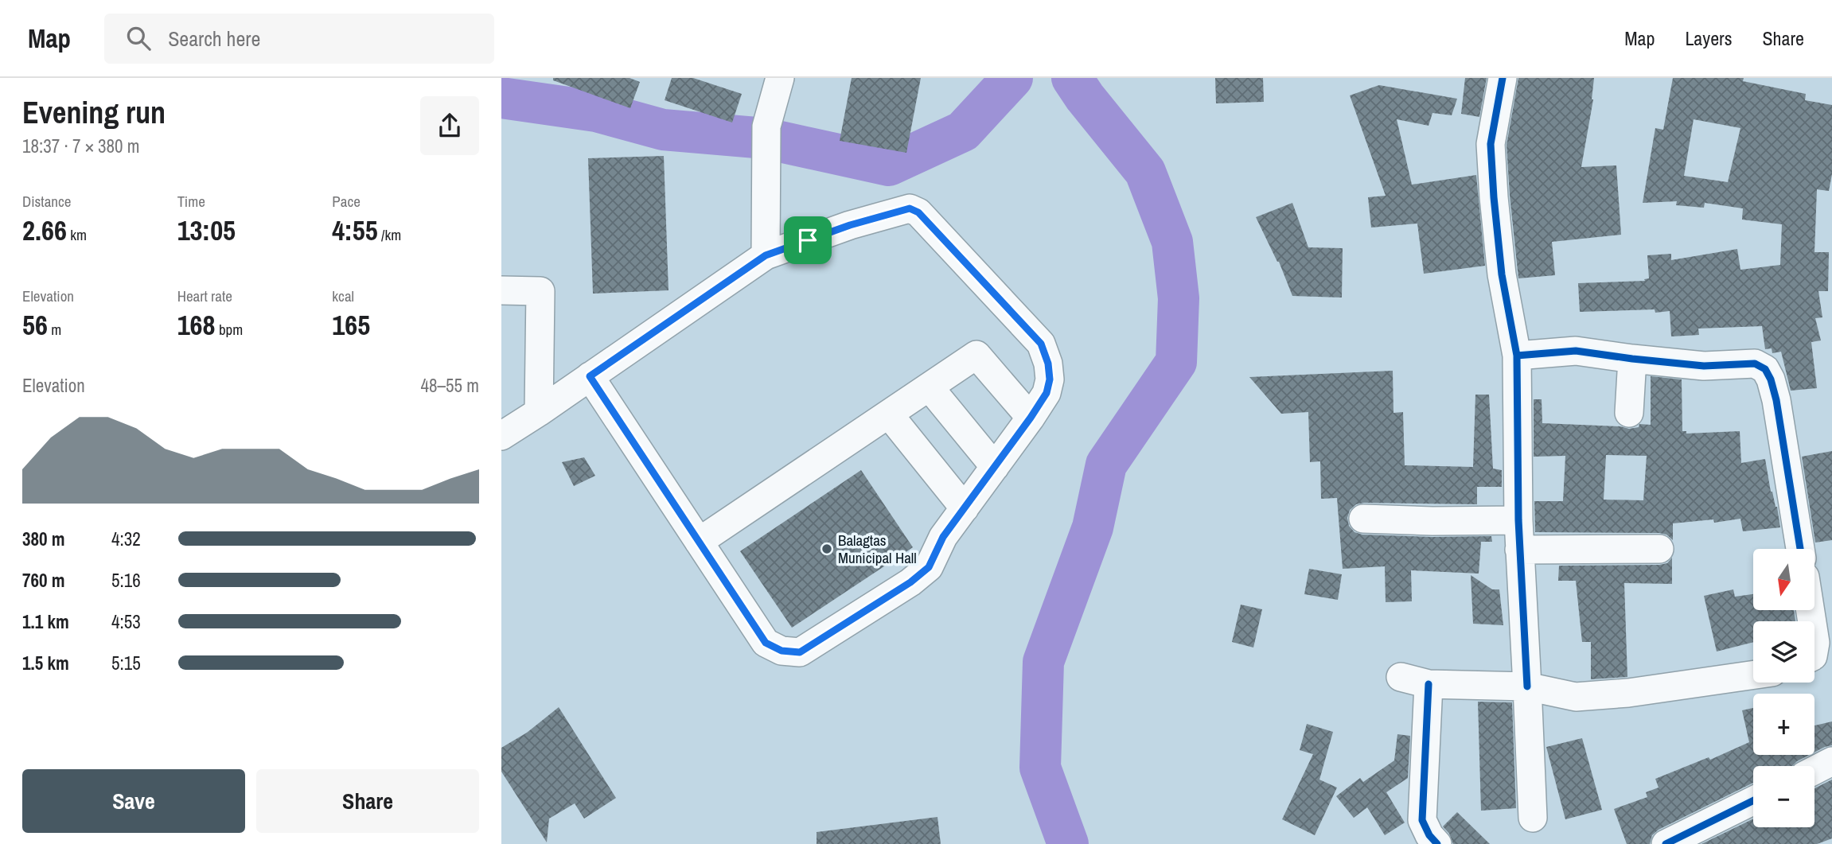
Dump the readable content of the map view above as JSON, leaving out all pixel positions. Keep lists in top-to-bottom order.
{
  "places": ["Balagtas Municipal Hall"],
  "north": "bottom",
  "page": {
    "header": "Map",
    "search": "Search here",
    "nav": ["Map", "Layers", "Share"],
    "heading": ["Evening run", "18:37 · 7 × 380 m"],
    "stats": [
      ["Distance", "2.66 km"],
      ["Time", "13:05"],
      ["Pace", "4:55 /km"],
      ["Elevation", "56 m"],
      ["Heart rate", "168 bpm"],
      ["kcal", "165"]
    ],
    "chart": ["Elevation", "48–55 m"],
    "list": [
      {
        "name": "380 m",
        "note": "4:32"
      },
      {
        "name": "760 m",
        "note": "5:16"
      },
      {
        "name": "1.1 km",
        "note": "4:53"
      },
      {
        "name": "1.5 km",
        "note": "5:15"
      }
    ],
    "map_buttons": ["+", "−"],
    "buttons": ["Save", "Share"]
  }
}
